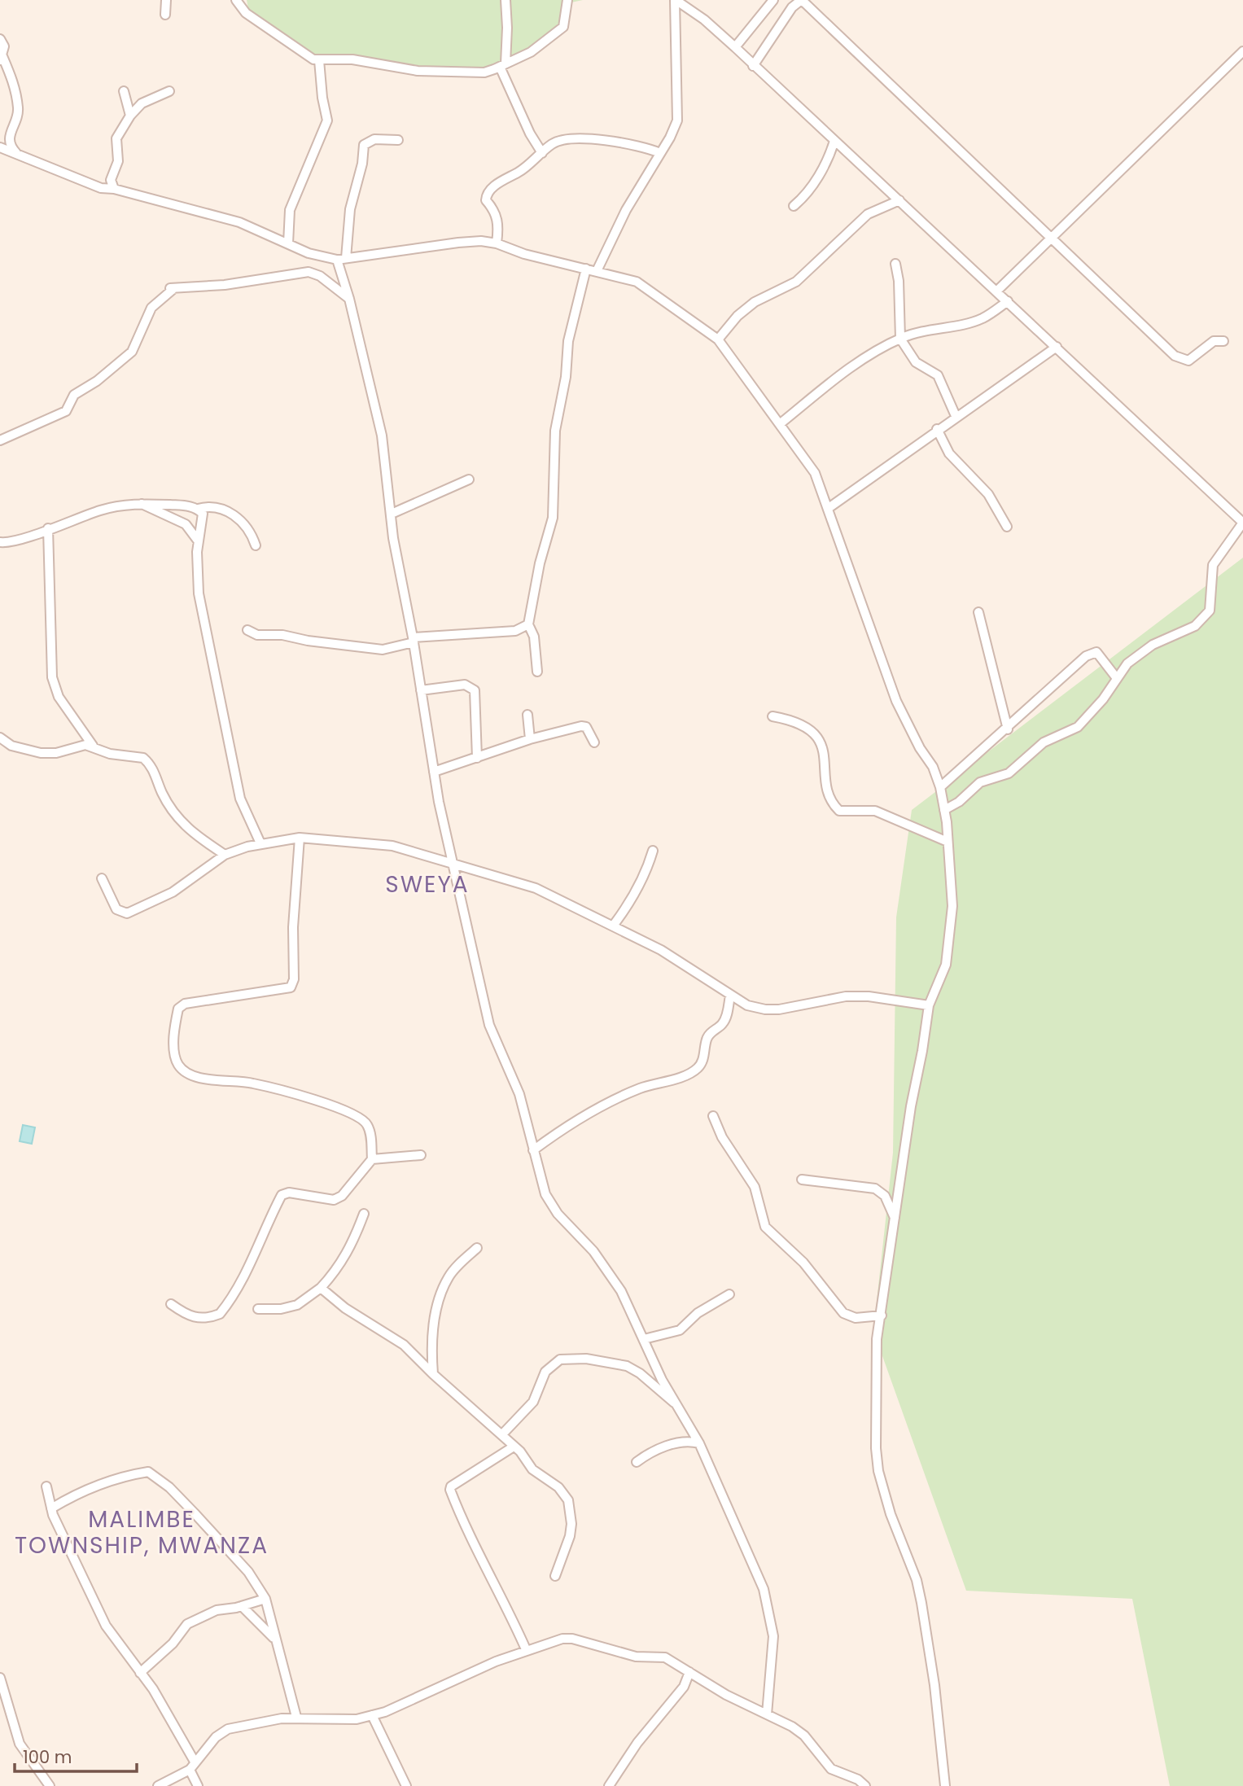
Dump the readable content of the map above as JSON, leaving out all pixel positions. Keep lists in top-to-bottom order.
{
  "districts": ["SWEYA", "MALIMBE TOWNSHIP, MWANZA"],
  "scale_bar": "100 m"
}
